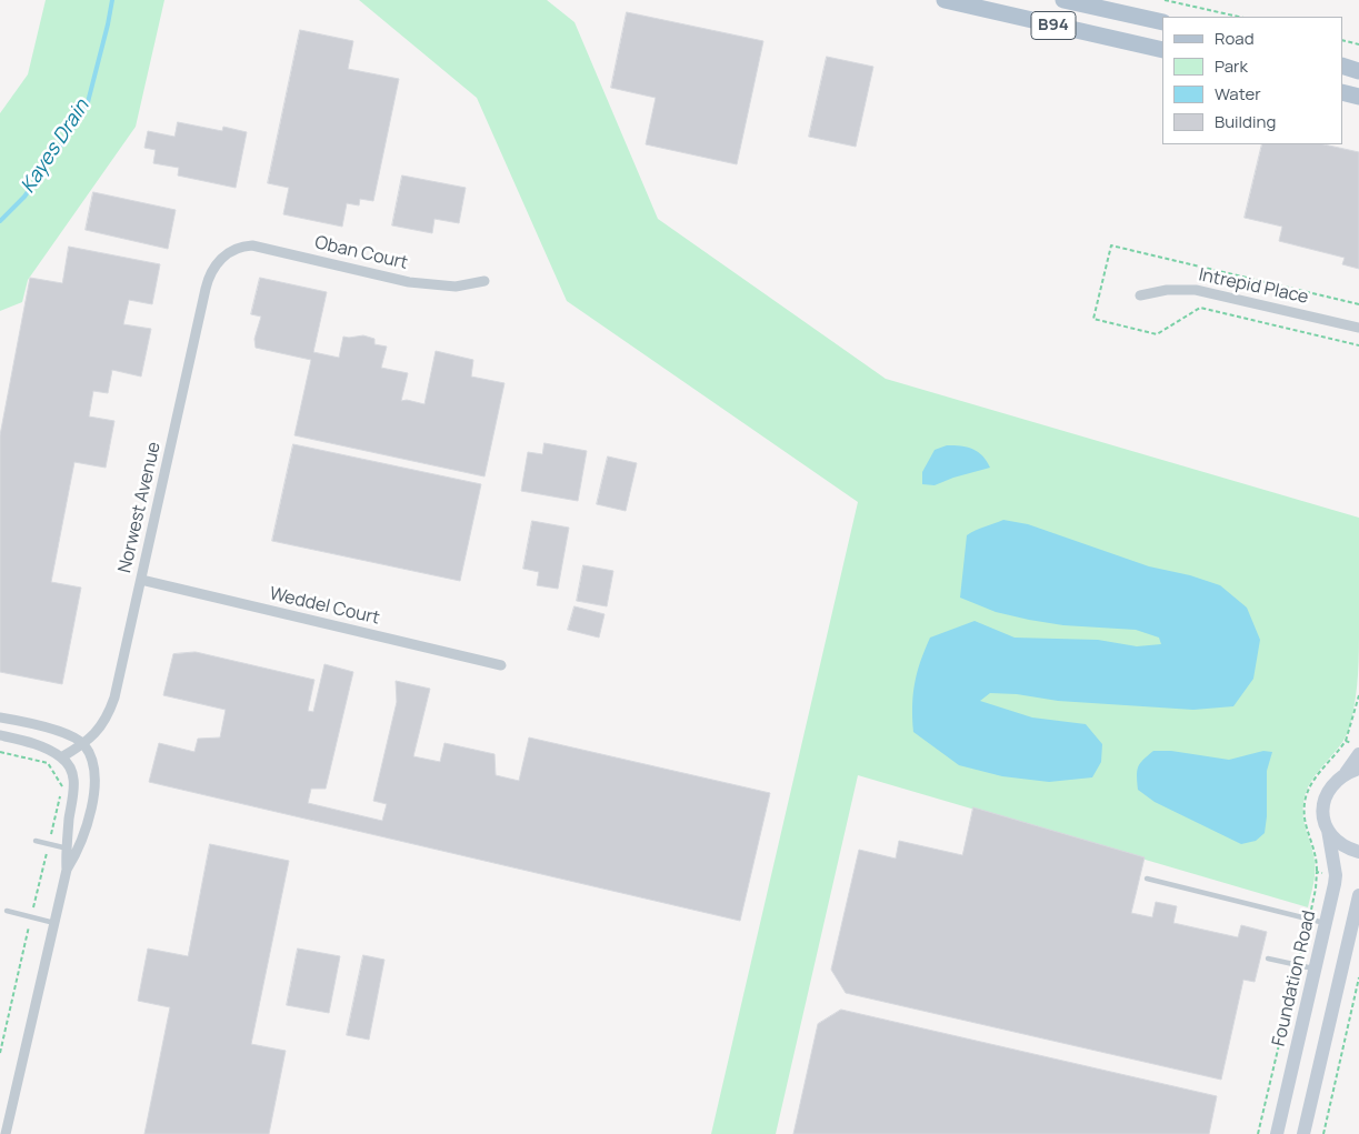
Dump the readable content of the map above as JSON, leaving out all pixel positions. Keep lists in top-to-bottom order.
{
  "streets": {
    "main road": ["B94"],
    "street": [
      "Oban Court",
      "Intrepid Place",
      "Norwest Avenue",
      "Weddel Court",
      "Foundation Road"
    ]
  },
  "crossings": [
    ["Oban Court", "Norwest Avenue"],
    ["Norwest Avenue", "Weddel Court"]
  ],
  "water": ["Kayes Drain"],
  "legend": [
    "Road",
    "Park",
    "Water",
    "Building"
  ]
}
